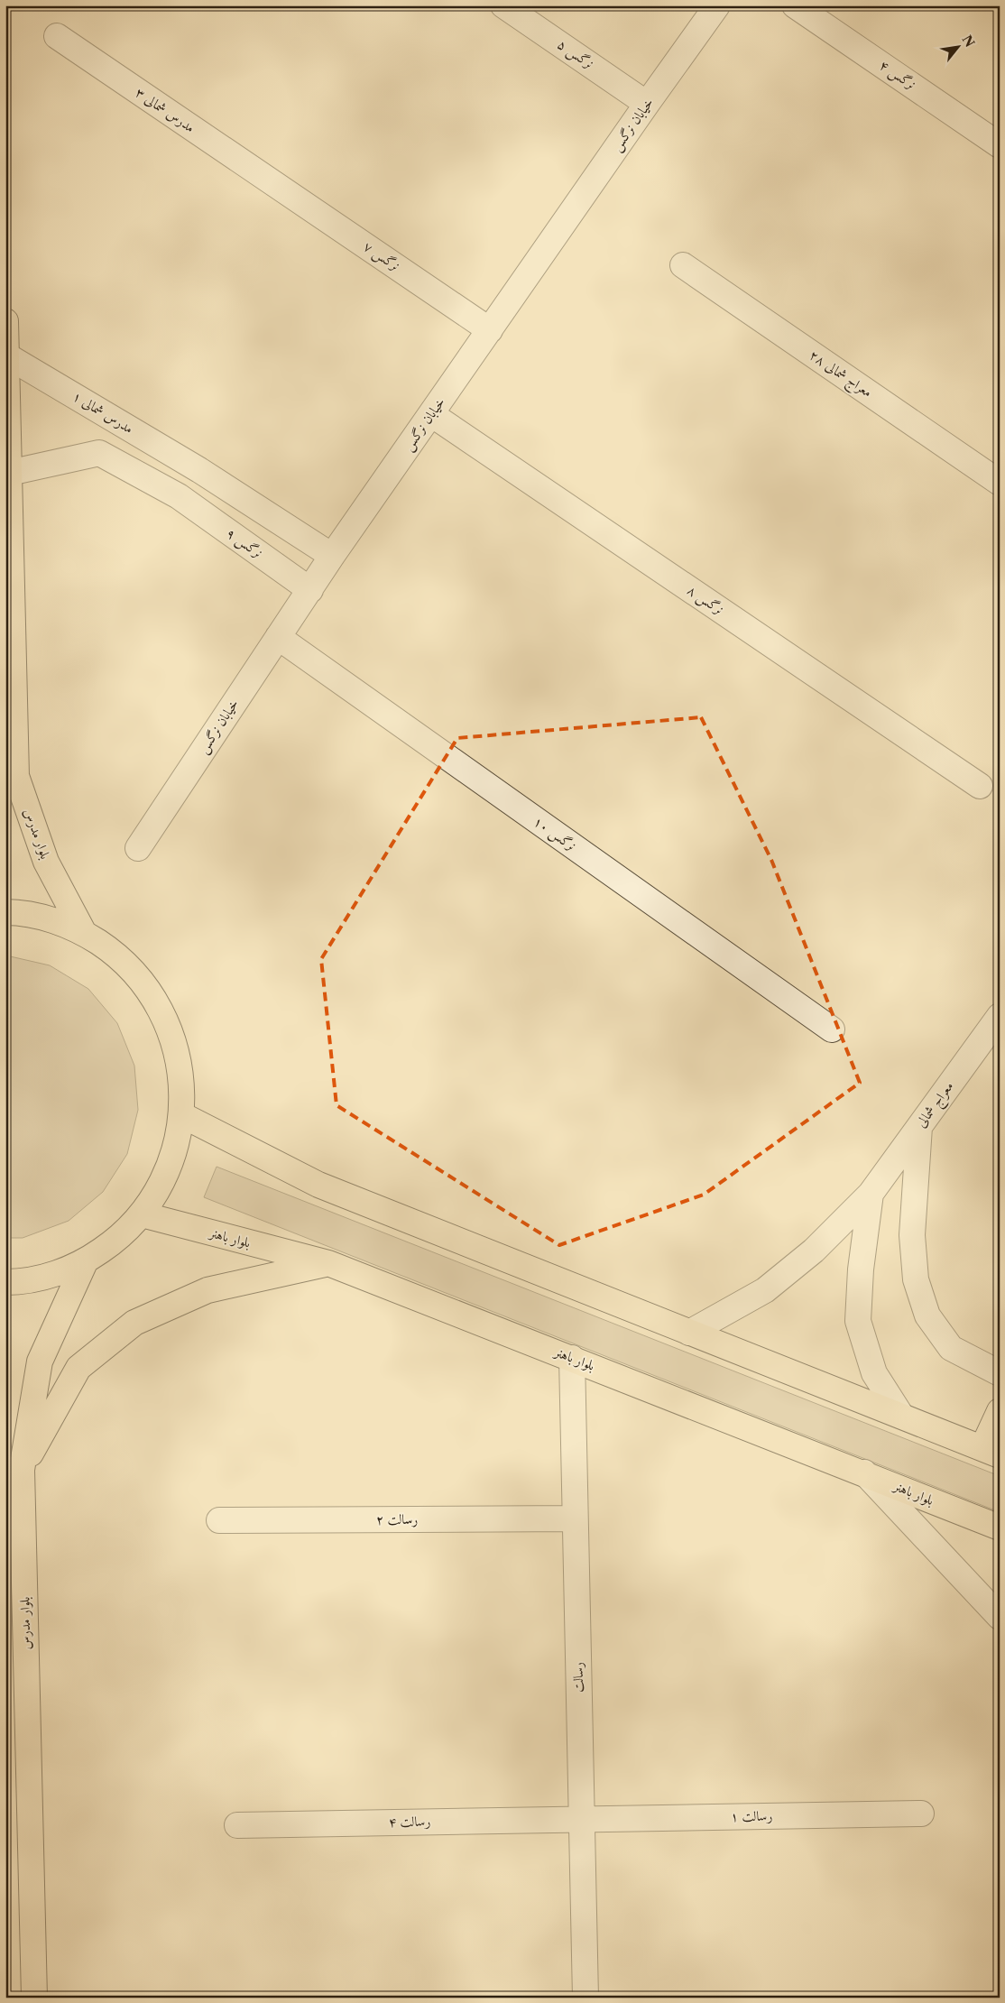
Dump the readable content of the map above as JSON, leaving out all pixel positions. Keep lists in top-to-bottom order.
{
  "streets": {
    "main road": ["بلوار مدرس", "بلوار باهنر"],
    "street": [
      "نرگس ۵",
      "نرگس ۴",
      "مدرس شمالی ۳",
      "خیابان نرگس",
      "نرگس ۷",
      "معراج شمالی ۲۸",
      "مدرس شمالی ۱",
      "نرگس ۹",
      "نرگس ۸",
      "نرگس ۱۰",
      "معراج شمالی",
      "رسالت ۲",
      "رسالت",
      "رسالت ۱",
      "رسالت ۴"
    ]
  },
  "crossings": [
    ["نرگس ۵", "خیابان نرگس"],
    ["مدرس شمالی ۳", "نرگس ۷"],
    ["خیابان نرگس", "نرگس ۷"],
    ["خیابان نرگس", "مدرس شمالی ۱"],
    ["خیابان نرگس", "نرگس ۹"],
    ["خیابان نرگس", "نرگس ۸"],
    ["خیابان نرگس", "نرگس ۱۰"],
    ["مدرس شمالی ۱", "بلوار مدرس"],
    ["نرگس ۹", "بلوار مدرس"],
    ["بلوار باهنر", "رسالت"],
    ["رسالت ۲", "رسالت"],
    ["رسالت", "رسالت ۱"],
    ["رسالت", "رسالت ۴"],
    ["رسالت ۱", "رسالت ۴"]
  ],
  "north": "top right"
}
